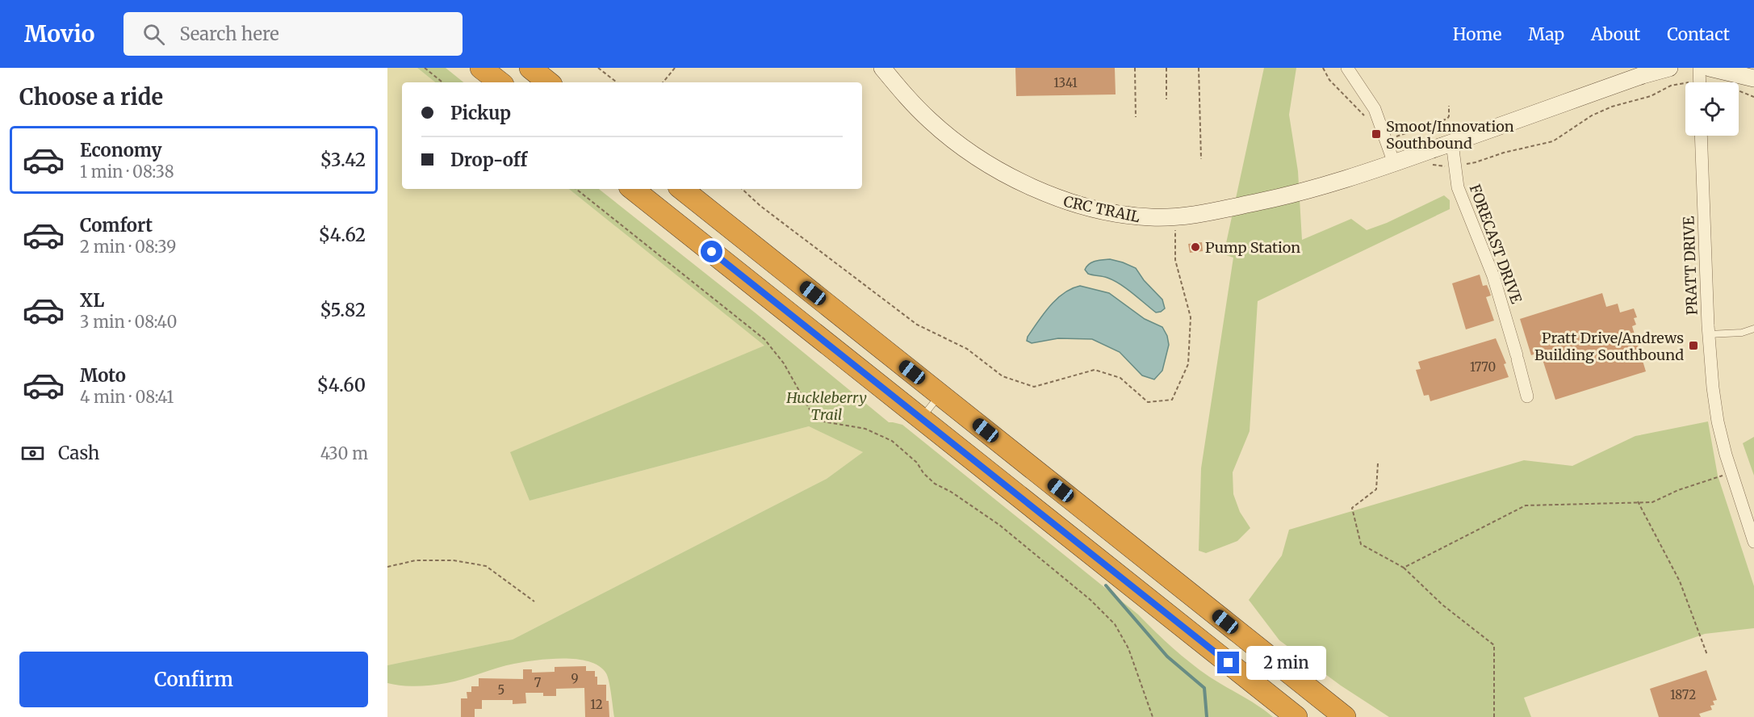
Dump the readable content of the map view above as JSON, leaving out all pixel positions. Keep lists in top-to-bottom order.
{
  "streets": {
    "street": ["FORECAST DRIVE", "PRATT DRIVE"]
  },
  "parks": ["Huckleberry Trail"],
  "places": {
    "transit": ["Smoot/Innovation Southbound", "Pratt Drive/Andrews Building Southbound"],
    "other": ["Pump Station"]
  },
  "house_numbers": [
    "1341",
    "1770",
    "9",
    "7",
    "5",
    "1872",
    "12"
  ],
  "page": {
    "header": "Movio",
    "search": "Search here",
    "nav": [
      "Home",
      "Map",
      "About",
      "Contact"
    ],
    "heading": "Choose a ride",
    "banner": ["Pickup", "Drop-off"],
    "list": [
      {
        "name": "Economy",
        "note": "1 min · 08:38",
        "value": "$3.42"
      },
      {
        "name": "Comfort",
        "note": "2 min · 08:39",
        "value": "$4.62"
      },
      {
        "name": "XL",
        "note": "3 min · 08:40",
        "value": "$5.82"
      },
      {
        "name": "Moto",
        "note": "4 min · 08:41",
        "value": "$4.60"
      }
    ],
    "pay": ["Cash", "430 m"],
    "buttons": "Confirm",
    "bubble": "2 min"
  }
}
